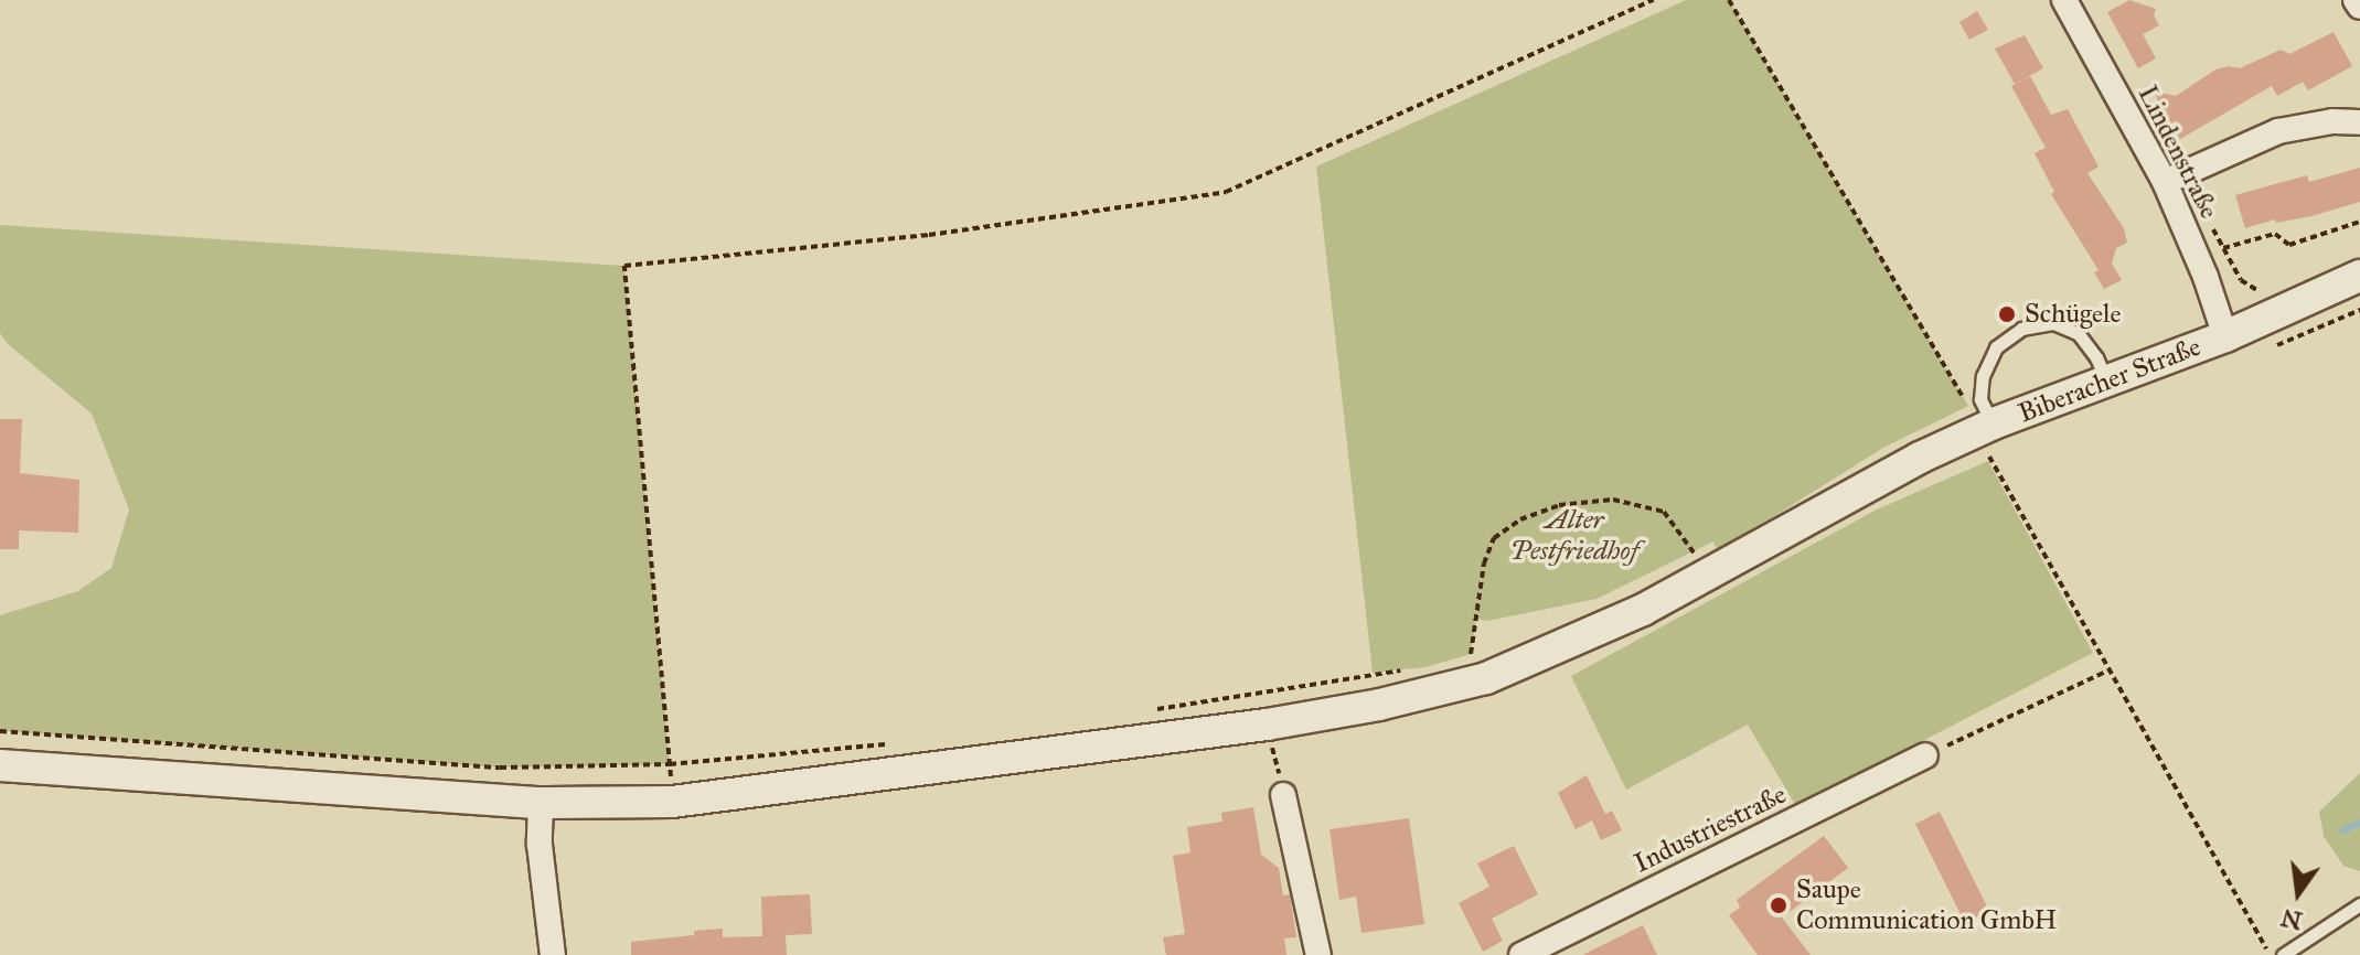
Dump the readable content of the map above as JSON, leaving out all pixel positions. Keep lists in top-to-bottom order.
{
  "streets": {
    "street": ["Lindenstraße", "Biberacher Straße", "Industriestraße"]
  },
  "crossings": [
    ["Lindenstraße", "Biberacher Straße"]
  ],
  "parks": ["Alter Pestfriedhof"],
  "places": ["Schügele", "Saupe Communication GmbH"],
  "north": "bottom"
}
